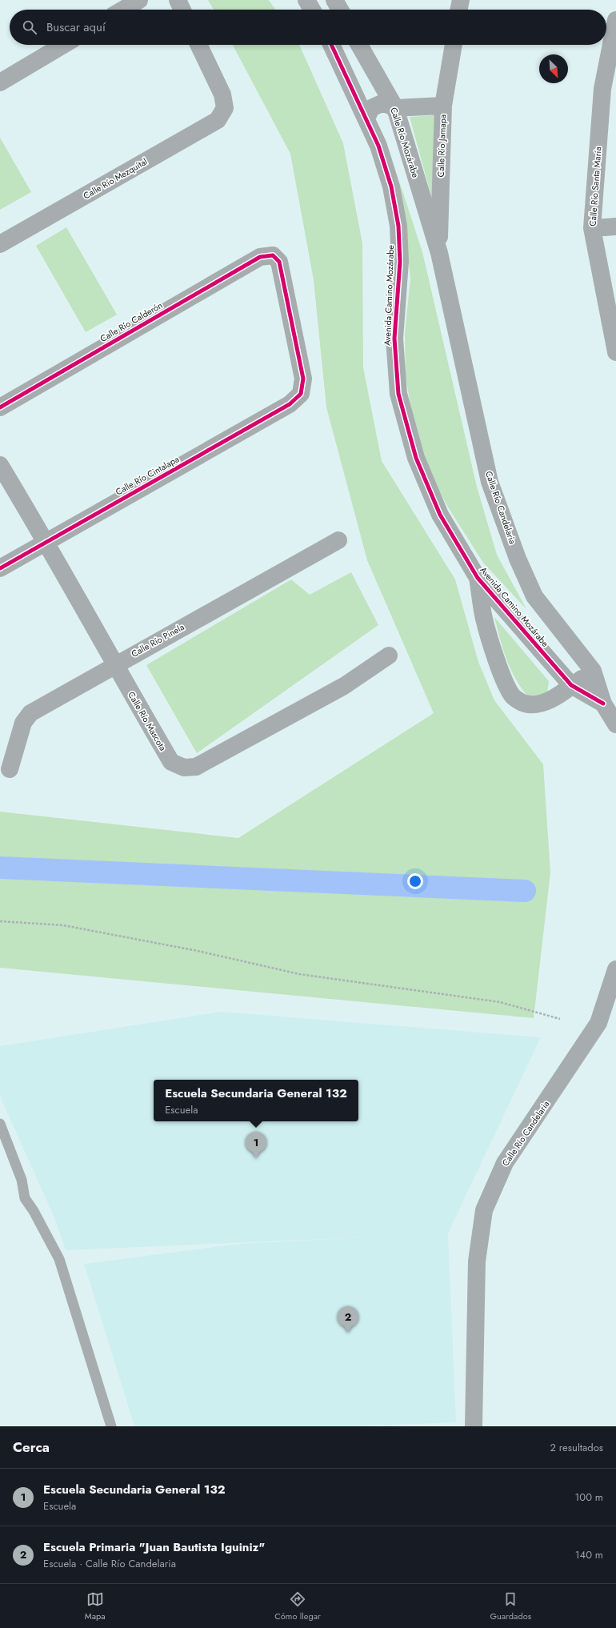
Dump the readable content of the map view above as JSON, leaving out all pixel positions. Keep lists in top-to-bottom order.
{
  "streets": {
    "street": [
      "Calle Río Mozárabe",
      "Calle Río Jamapa",
      "Calle Río Mezquital",
      "Calle Río Santa María",
      "Avenida Camino Mozárabe",
      "Calle Río Calderón",
      "Calle Río Cintalapa",
      "Calle Río Candelaria",
      "Calle Río Pinela",
      "Calle Río Mascota"
    ]
  },
  "crossings": [
    ["Calle Río Mozárabe", "Calle Río Jamapa"],
    ["Calle Río Mozárabe", "Calle Río Candelaria"],
    ["Calle Río Jamapa", "Calle Río Candelaria"],
    ["Avenida Camino Mozárabe", "Calle Río Candelaria"],
    ["Calle Río Calderón", "Calle Río Cintalapa"],
    ["Calle Río Cintalapa", "Calle Río Mascota"],
    ["Calle Río Pinela", "Calle Río Mascota"]
  ],
  "north": "bottom right",
  "page": {
    "search": "Buscar aquí",
    "popup": ["Escuela Secundaria General 132", "Escuela"],
    "pins": ["1", "2"],
    "heading": ["Cerca", "2 resultados"],
    "list": [
      {
        "mark": "1",
        "name": "Escuela Secundaria General 132",
        "note": "Escuela",
        "value": "100 m"
      },
      {
        "mark": "2",
        "name": "Escuela Primaria \"Juan Bautista Iguiniz\"",
        "note": "Escuela · Calle Río Candelaria",
        "value": "140 m"
      }
    ],
    "nav": ["Mapa", "Cómo llegar", "Guardados"]
  }
}
